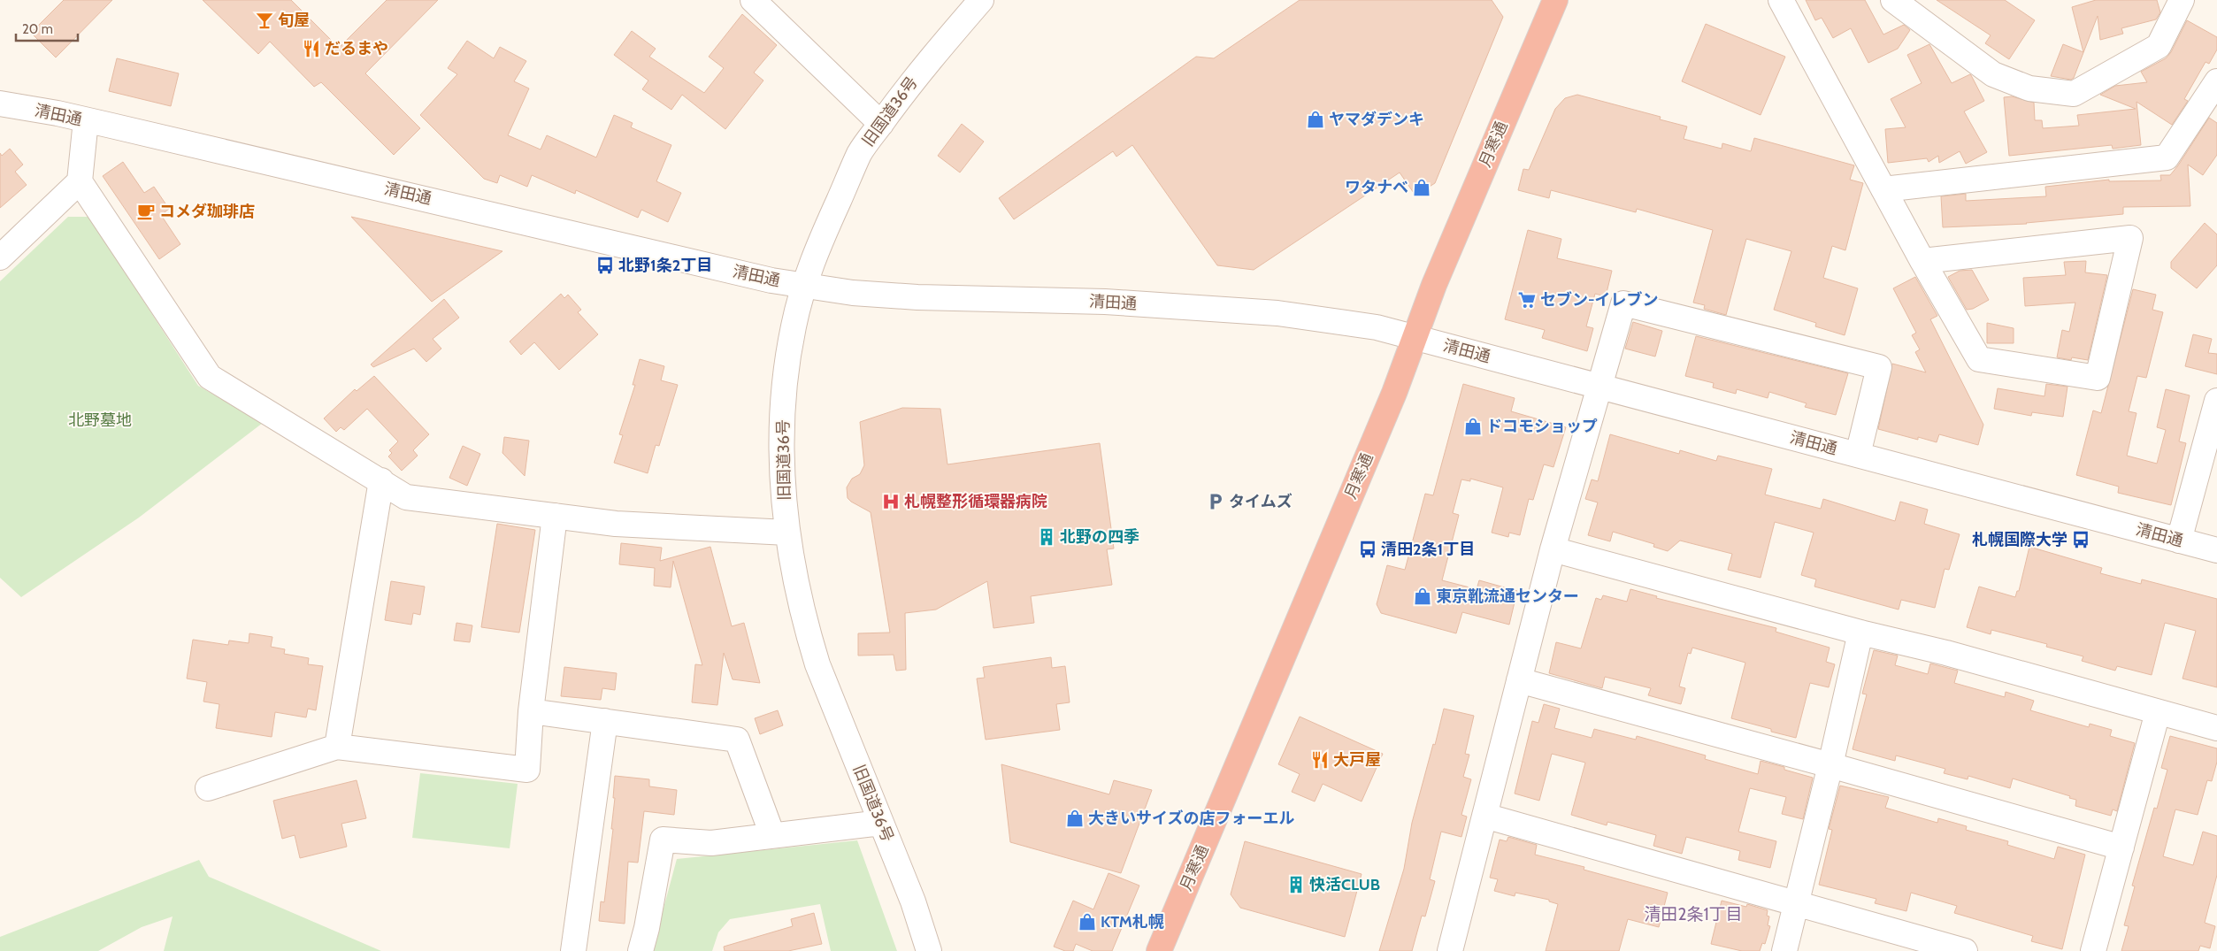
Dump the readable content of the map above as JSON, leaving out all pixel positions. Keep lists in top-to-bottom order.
{
  "streets": {
    "highway": ["月寒通"],
    "street": ["旧国道36号", "清田通"]
  },
  "crossings": [
    ["旧国道36号", "清田通"],
    ["清田通", "月寒通"]
  ],
  "districts": ["清田2条1丁目"],
  "parks": ["北野墓地"],
  "places": {
    "bar": ["旬屋"],
    "restaurant": ["だるまや", "大戸屋"],
    "shop": [
      "ヤマダデンキ",
      "ワタナベ",
      "ドコモショップ",
      "東京靴流通センター",
      "大きいサイズの店フォーエル",
      "KTM札幌"
    ],
    "cafe": ["コメダ珈琲店"],
    "bus stop": ["北野1条2丁目", "札幌国際大学", "清田2条1丁目"],
    "supermarket": ["セブン-イレブン"],
    "hospital": ["札幌整形循環器病院"],
    "parking": ["タイムズ"],
    "building": ["北野の四季", "快活CLUB"]
  },
  "scale_bar": "20 m"
}
